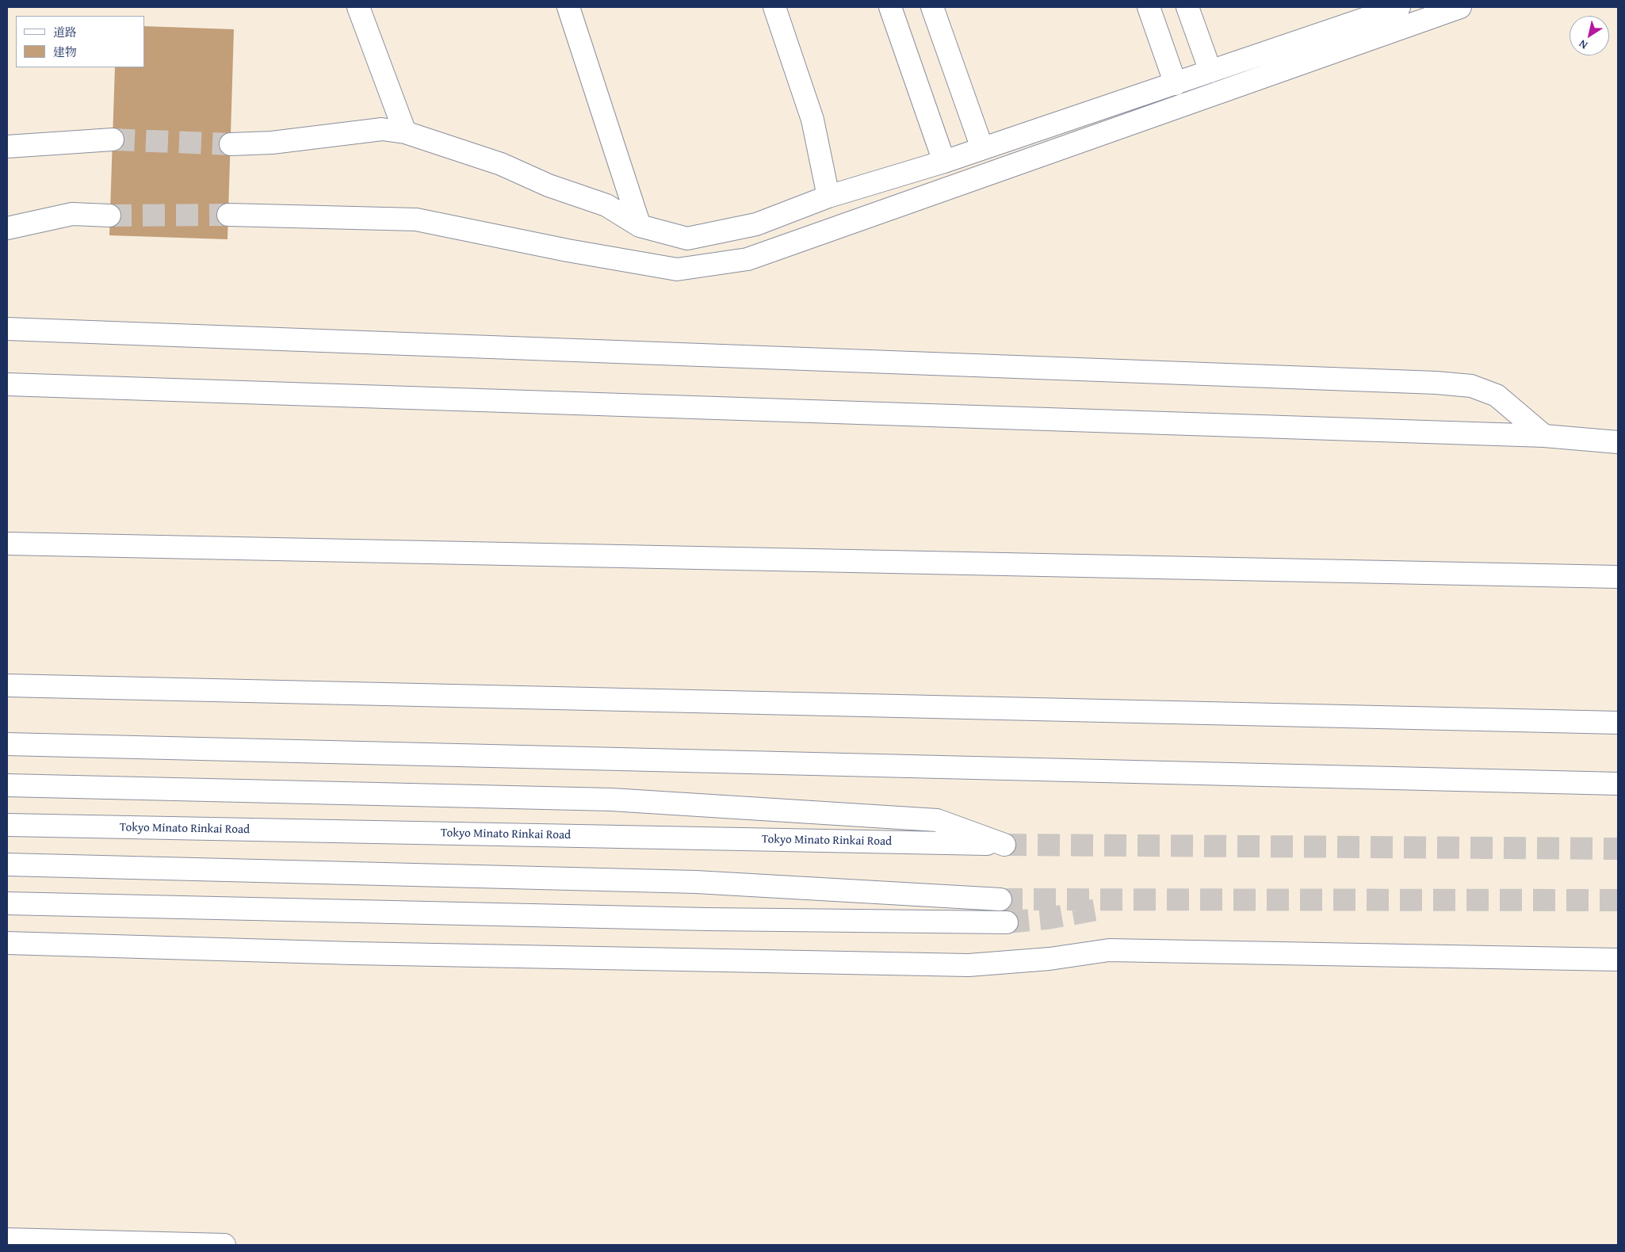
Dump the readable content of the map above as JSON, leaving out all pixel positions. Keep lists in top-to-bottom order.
{
  "streets": {
    "street": ["Tokyo Minato Rinkai Road"]
  },
  "legend": ["道路", "建物"],
  "north": "bottom left"
}
